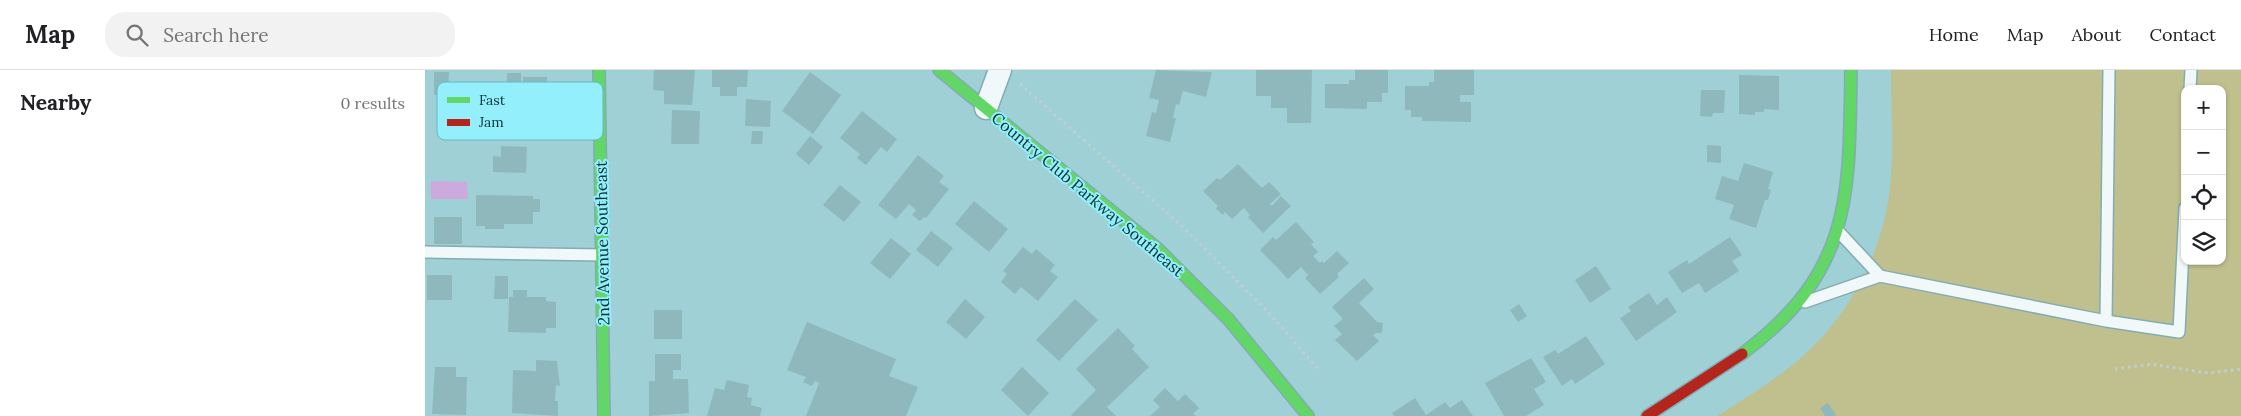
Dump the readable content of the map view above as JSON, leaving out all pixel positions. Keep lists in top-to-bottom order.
{
  "streets": {
    "street": ["Country Club Parkway Southeast", "2nd Avenue Southeast"]
  },
  "legend": ["Fast", "Jam"],
  "page": {
    "header": "Map",
    "search": "Search here",
    "nav": [
      "Home",
      "Map",
      "About",
      "Contact"
    ],
    "heading": ["Nearby", "0 results"],
    "map_buttons": ["+", "−"]
  }
}
